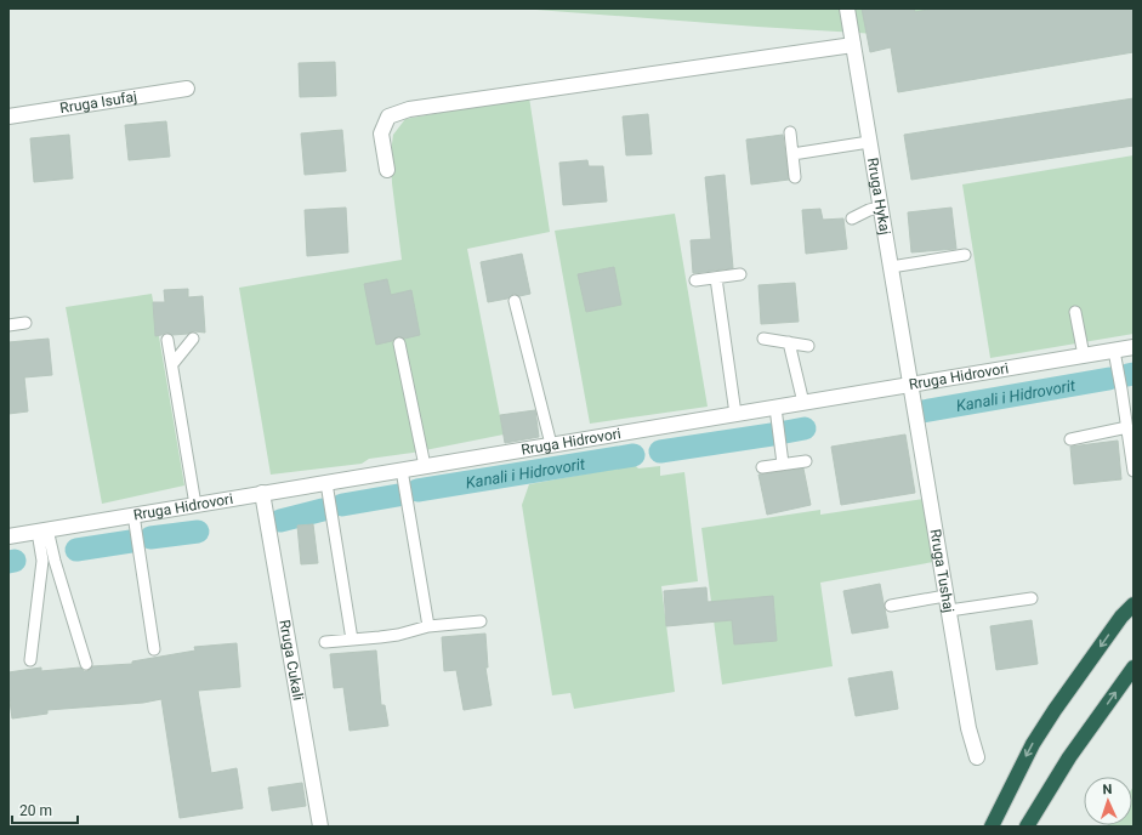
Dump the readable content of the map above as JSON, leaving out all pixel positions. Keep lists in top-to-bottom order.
{
  "streets": {
    "street": [
      "Rruga Isufaj",
      "Rruga Hykaj",
      "Rruga Hidrovori",
      "Rruga Tushaj",
      "Rruga Cukali"
    ]
  },
  "crossings": [
    ["Rruga Hykaj", "Rruga Hidrovori"],
    ["Rruga Hykaj", "Rruga Tushaj"],
    ["Rruga Hidrovori", "Rruga Tushaj"],
    ["Rruga Hidrovori", "Rruga Cukali"]
  ],
  "water": ["Kanali i Hidrovorit"],
  "scale_bar": "20 m",
  "north": "top"
}
